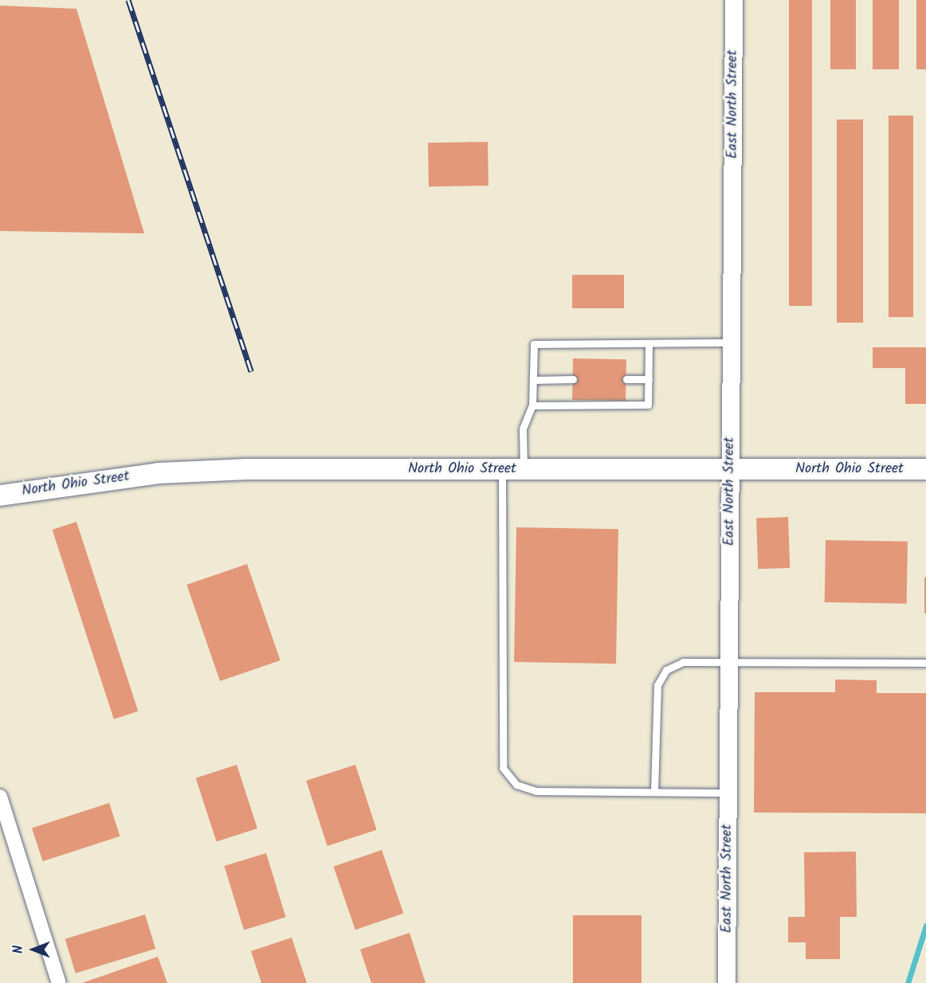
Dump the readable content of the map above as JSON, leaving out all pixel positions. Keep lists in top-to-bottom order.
{
  "streets": {
    "main road": ["North Ohio Street"],
    "street": ["East North Street"]
  },
  "crossings": [
    ["East North Street", "North Ohio Street"]
  ],
  "north": "left"
}
